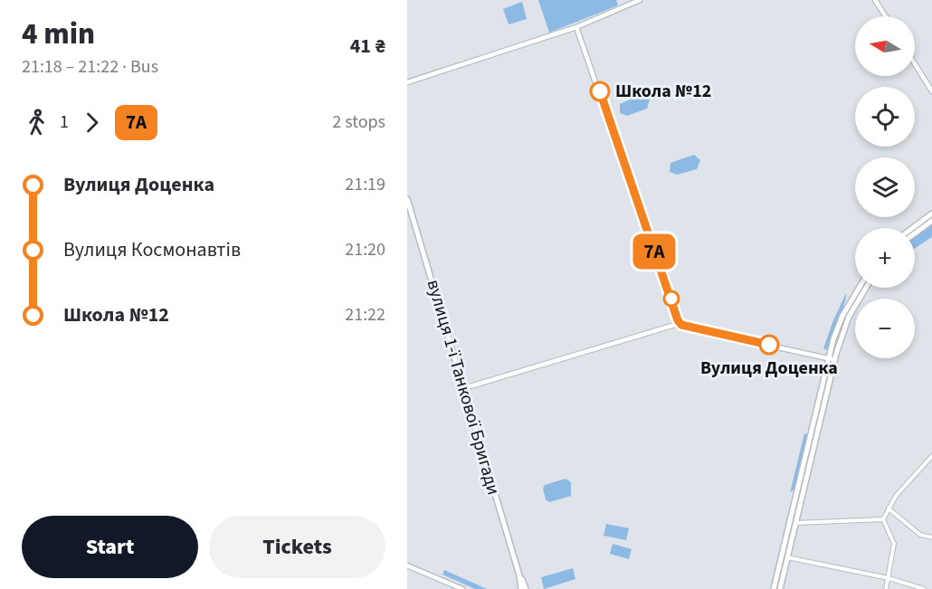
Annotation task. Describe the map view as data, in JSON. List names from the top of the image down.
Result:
{
  "streets": {
    "main road": ["вулиця 1-ї Танкової Бригади"]
  },
  "places": ["Школа №12", "Вулиця Доценка"],
  "lines": ["bus line 7А"],
  "north": "left",
  "page": {
    "heading": ["4 min", "21:18 – 21:22 · Bus", "41 ₴"],
    "on_map": "7А",
    "map_buttons": ["+", "−"],
    "legs": ["1", "7А", "2 stops"],
    "list": [
      {
        "name": "Вулиця Доценка",
        "value": "21:19"
      },
      {
        "name": "Вулиця Космонавтів",
        "value": "21:20"
      },
      {
        "name": "Школа №12",
        "value": "21:22"
      }
    ],
    "buttons": ["Start", "Tickets"]
  }
}
